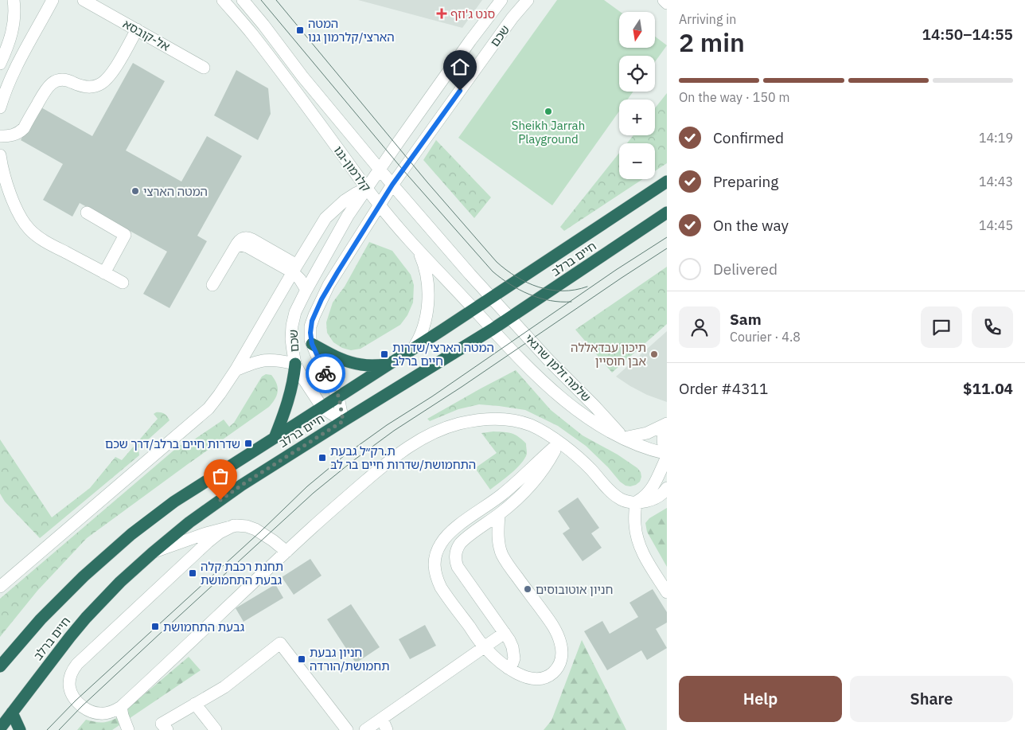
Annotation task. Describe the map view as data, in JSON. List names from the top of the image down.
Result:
{
  "streets": {
    "highway": ["חיים ברלב"],
    "street": [
      "אל-קובסא",
      "שכם",
      "קלרמון-גנו",
      "שלמה זלמן שרגאי"
    ]
  },
  "crossings": [
    ["שכם", "קלרמון-גנו"],
    ["שכם", "חיים ברלב"],
    ["קלרמון-גנו", "חיים ברלב"],
    ["קלרמון-גנו", "שלמה זלמן שרגאי"],
    ["חיים ברלב", "שלמה זלמן שרגאי"]
  ],
  "places": {
    "health": ["סנט ג'וזף"],
    "transit": [
      "המטה הארצי/קלרמון גנו",
      "המטה הארצי/שדרות חיים ברלב",
      "שדרות חיים ברלב/דרך שכם",
      "ת.רק״ל גבעת התחמושת/שדרות חיים בר לב",
      "תחנת רכבת קלה גבעת התחמושת",
      "גבעת התחמושת",
      "חניון גבעת תחמושת/הורדה"
    ],
    "other": [
      "Sheikh Jarrah Playground",
      "המטה הארצי",
      "תיכון עבדאללה אבן חוסיין",
      "חניון אוטובוסים"
    ]
  },
  "north": "bottom",
  "page": {
    "heading": ["2 min", "Arriving in", "14:50–14:55"],
    "panel": [
      "Sam",
      "Courier · 4.8",
      "Order #4311",
      "$11.04"
    ],
    "map_buttons": ["+", "−"],
    "bar": "On the way · 150 m",
    "list": [
      ["Confirmed", "14:19"],
      ["Preparing", "14:43"],
      ["On the way", "14:45"],
      "Delivered"
    ],
    "buttons": ["Help", "Share"]
  }
}
